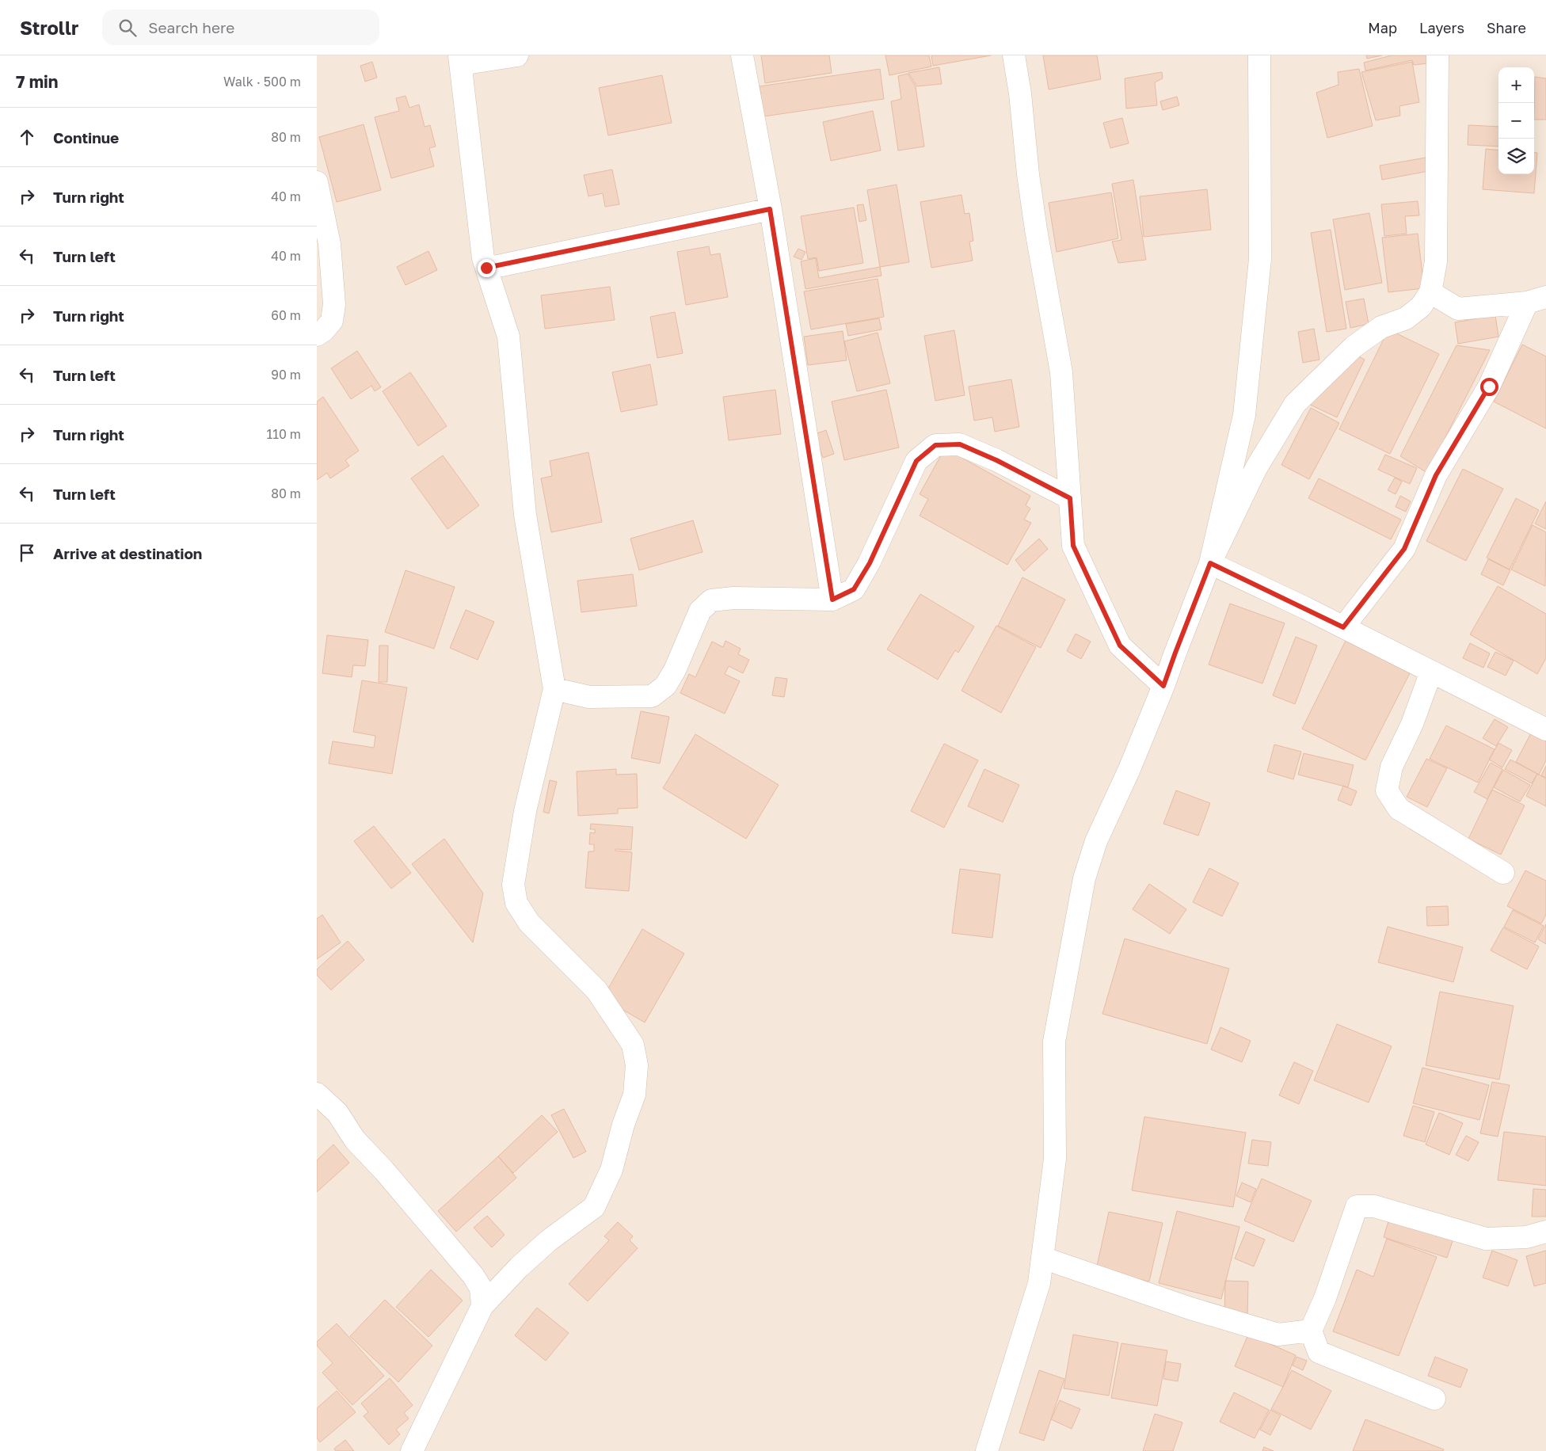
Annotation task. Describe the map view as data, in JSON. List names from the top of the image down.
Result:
{
  "page": {
    "header": "Strollr",
    "search": "Search here",
    "nav": ["Map", "Layers", "Share"],
    "heading": ["7 min", "Walk · 500 m"],
    "map_buttons": ["+", "−"],
    "list": [
      ["Continue", "80 m"],
      ["Turn right", "40 m"],
      ["Turn left", "40 m"],
      ["Turn right", "60 m"],
      ["Turn left", "90 m"],
      ["Turn right", "110 m"],
      ["Turn left", "80 m"],
      "Arrive at destination"
    ]
  }
}
